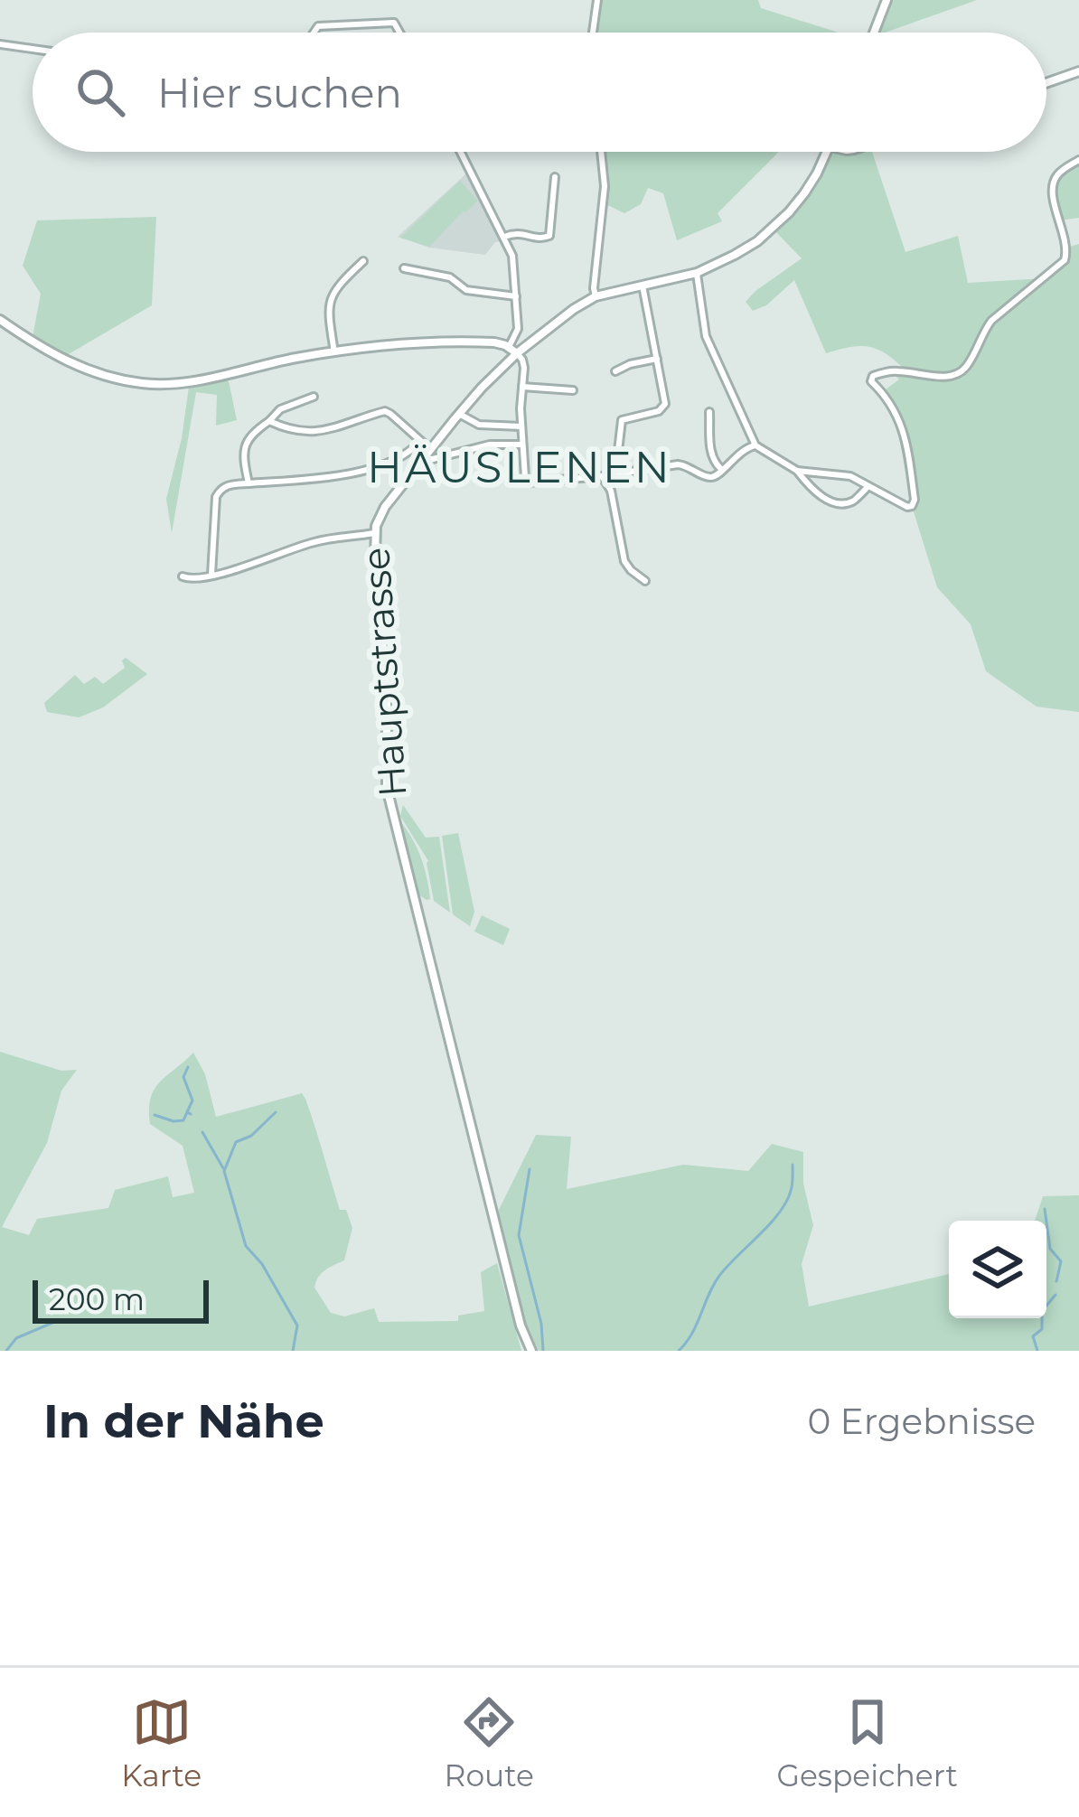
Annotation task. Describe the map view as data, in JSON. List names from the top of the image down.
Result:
{
  "streets": {
    "street": ["Hauptstrasse"]
  },
  "districts": ["HÄUSLENEN"],
  "scale_bar": "200 m",
  "page": {
    "search": "Hier suchen",
    "scale": "200 m",
    "heading": ["In der Nähe", "0 Ergebnisse"],
    "nav": ["Karte", "Route", "Gespeichert"]
  }
}
